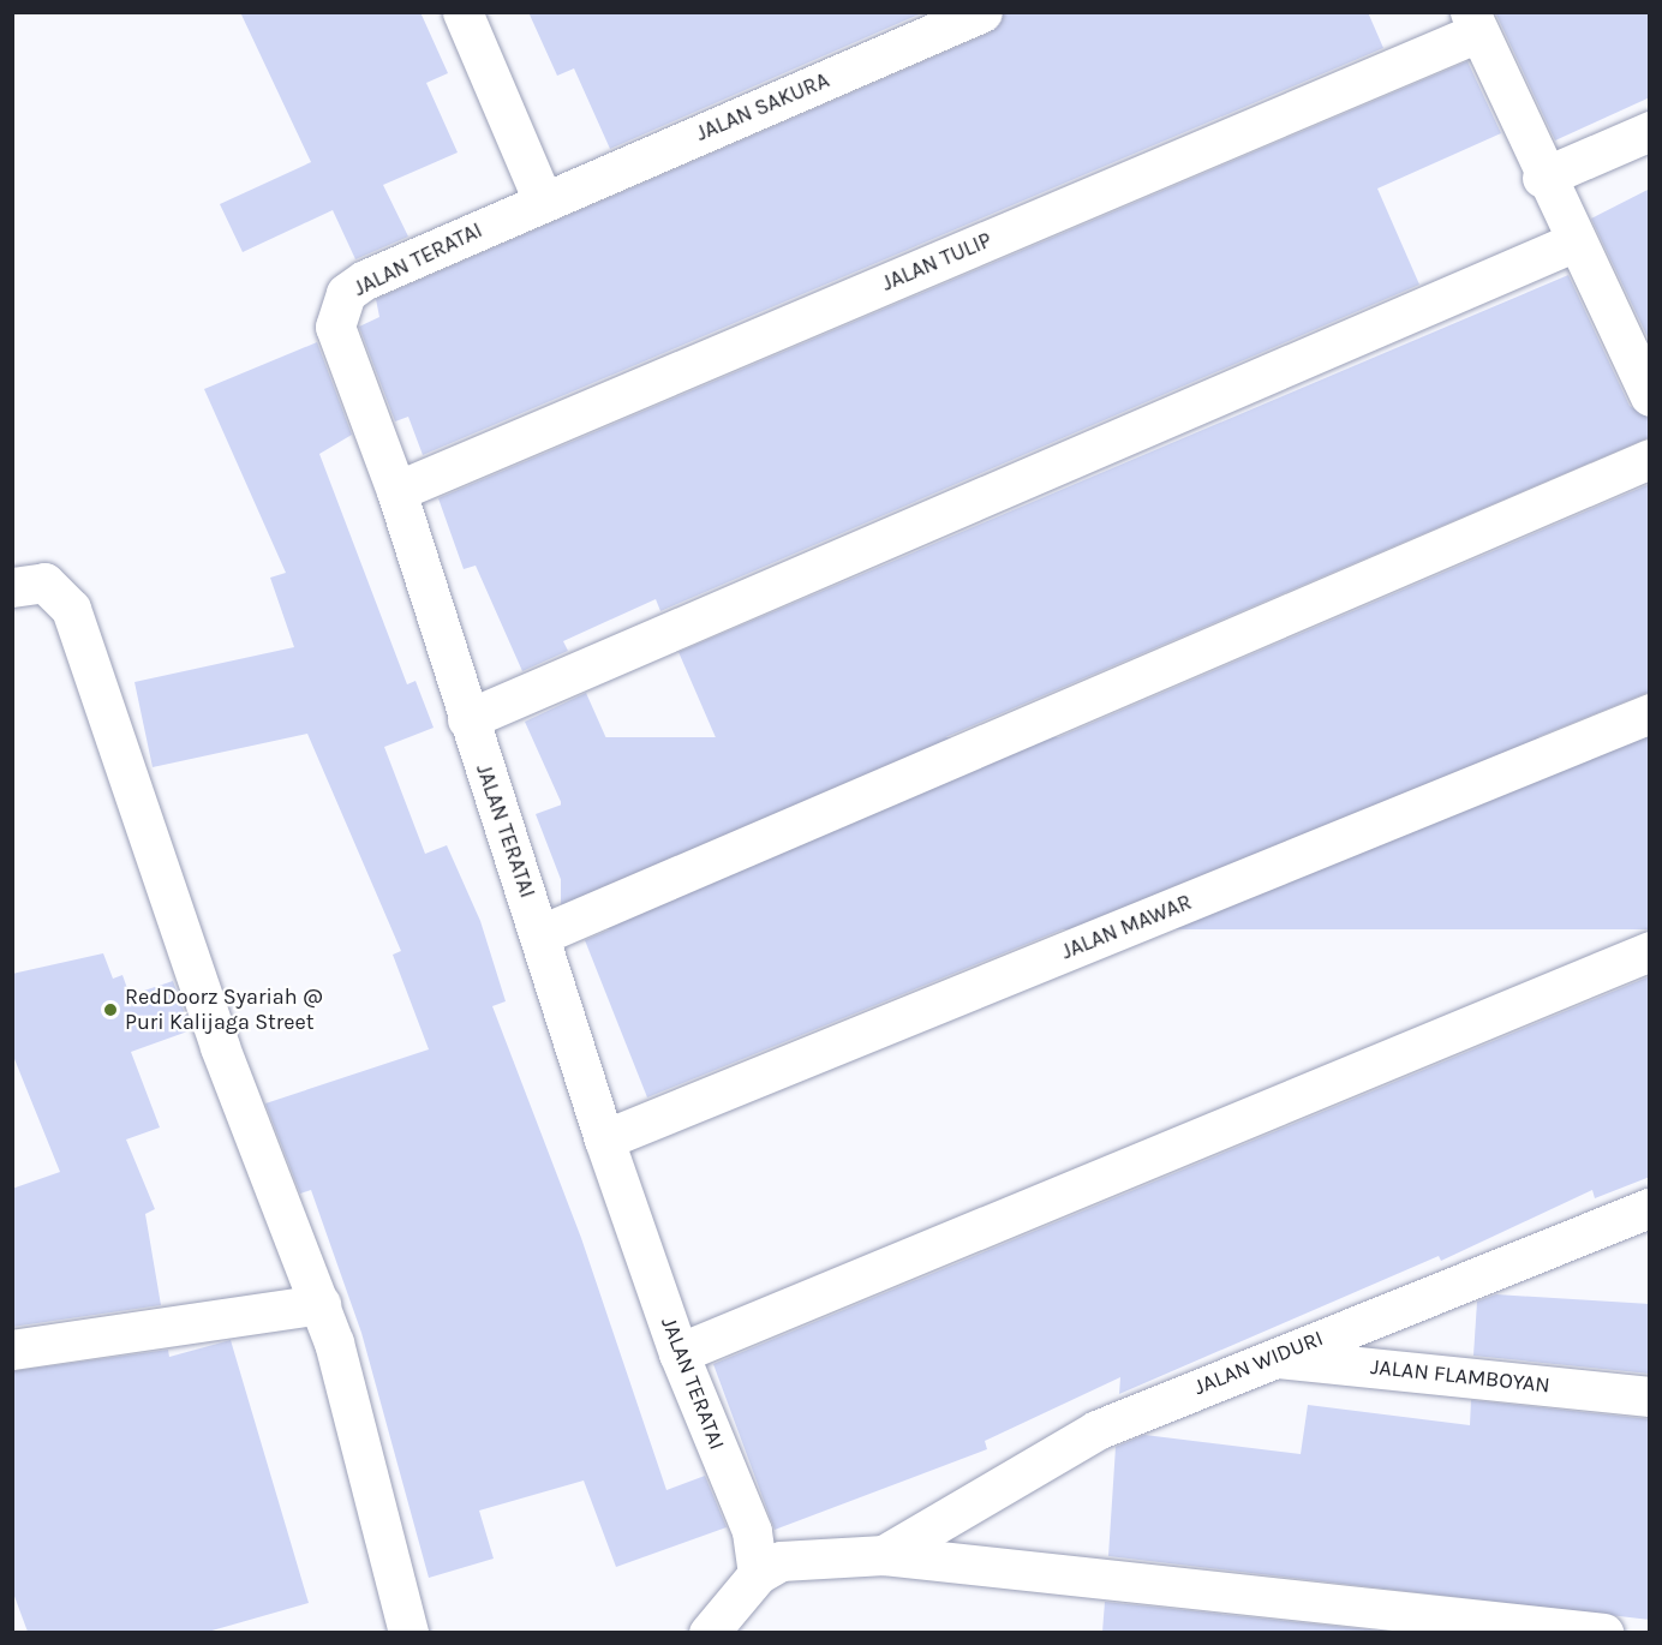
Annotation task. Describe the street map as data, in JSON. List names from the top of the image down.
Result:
{
  "streets": {
    "street": [
      "JALAN SAKURA",
      "JALAN TERATAI",
      "JALAN TULIP",
      "JALAN MAWAR",
      "JALAN WIDURI",
      "JALAN FLAMBOYAN"
    ]
  },
  "crossings": [
    ["JALAN SAKURA", "JALAN TERATAI"],
    ["JALAN TERATAI", "JALAN TULIP"],
    ["JALAN TERATAI", "JALAN MAWAR"],
    ["JALAN WIDURI", "JALAN FLAMBOYAN"]
  ],
  "places": ["RedDoorz Syariah @ Puri Kalijaga Street"]
}
